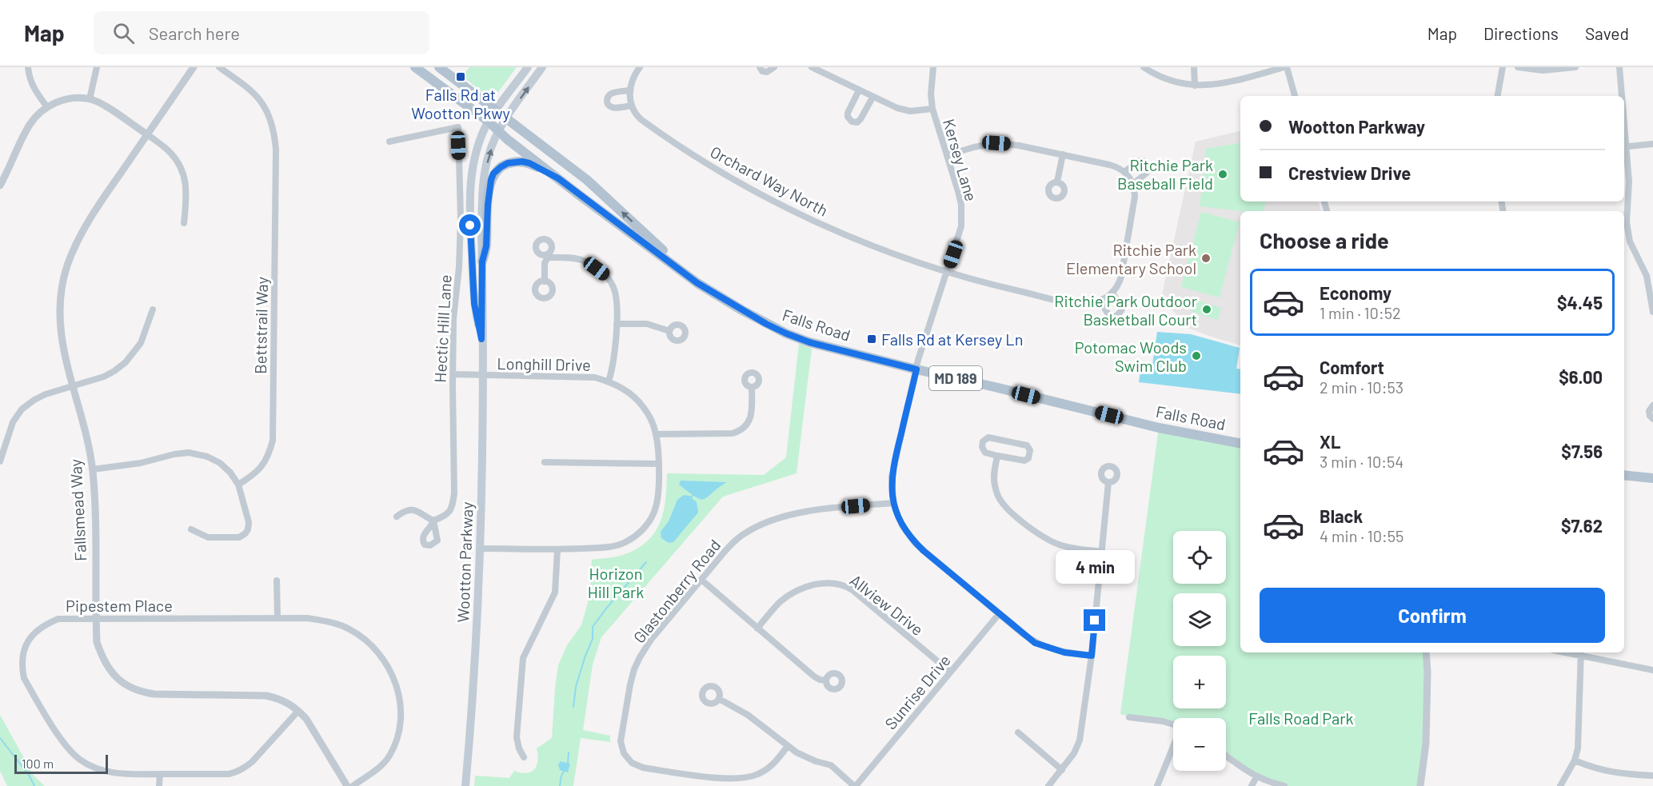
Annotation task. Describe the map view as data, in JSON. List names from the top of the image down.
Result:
{
  "streets": {
    "main road": ["Falls Road", "MD 189", "Wootton Parkway"],
    "street": [
      "Kersey Lane",
      "Orchard Way North",
      "Bettstrail Way",
      "Hectic Hill Lane",
      "Longhill Drive",
      "Fallsmead Way",
      "Glastonberry Road",
      "Allview Drive",
      "Pipestem Place",
      "Sunrise Drive"
    ]
  },
  "crossings": [
    ["Kersey Lane", "Orchard Way North"],
    ["Kersey Lane", "Falls Road"],
    ["Kersey Lane", "Glastonberry Road"],
    ["Kersey Lane", "Sunrise Drive"],
    ["Falls Road", "Wootton Parkway"],
    ["Hectic Hill Lane", "Longhill Drive"],
    ["Longhill Drive", "Wootton Parkway"],
    ["Fallsmead Way", "Pipestem Place"],
    ["Allview Drive", "Sunrise Drive"]
  ],
  "parks": ["Horizon Hill Park", "Falls Road Park"],
  "places": {
    "transit": ["Falls Rd at Wootton Pkwy", "Falls Rd at Kersey Ln"],
    "other": [
      "Ritchie Park Baseball Field",
      "Ritchie Park Elementary School",
      "Ritchie Park Outdoor Basketball Court",
      "Potomac Woods Swim Club"
    ]
  },
  "scale_bar": "100 m",
  "page": {
    "header": "Map",
    "search": "Search here",
    "nav": ["Map", "Directions", "Saved"],
    "banner": ["Wootton Parkway", "Crestview Drive"],
    "heading": "Choose a ride",
    "list": [
      {
        "name": "Economy",
        "note": "1 min · 10:52",
        "value": "$4.45"
      },
      {
        "name": "Comfort",
        "note": "2 min · 10:53",
        "value": "$6.00"
      },
      {
        "name": "XL",
        "note": "3 min · 10:54",
        "value": "$7.56"
      },
      {
        "name": "Black",
        "note": "4 min · 10:55",
        "value": "$7.62"
      }
    ],
    "map_buttons": ["+", "−"],
    "bubble": "4 min",
    "buttons": "Confirm",
    "scale": "100 m"
  }
}
